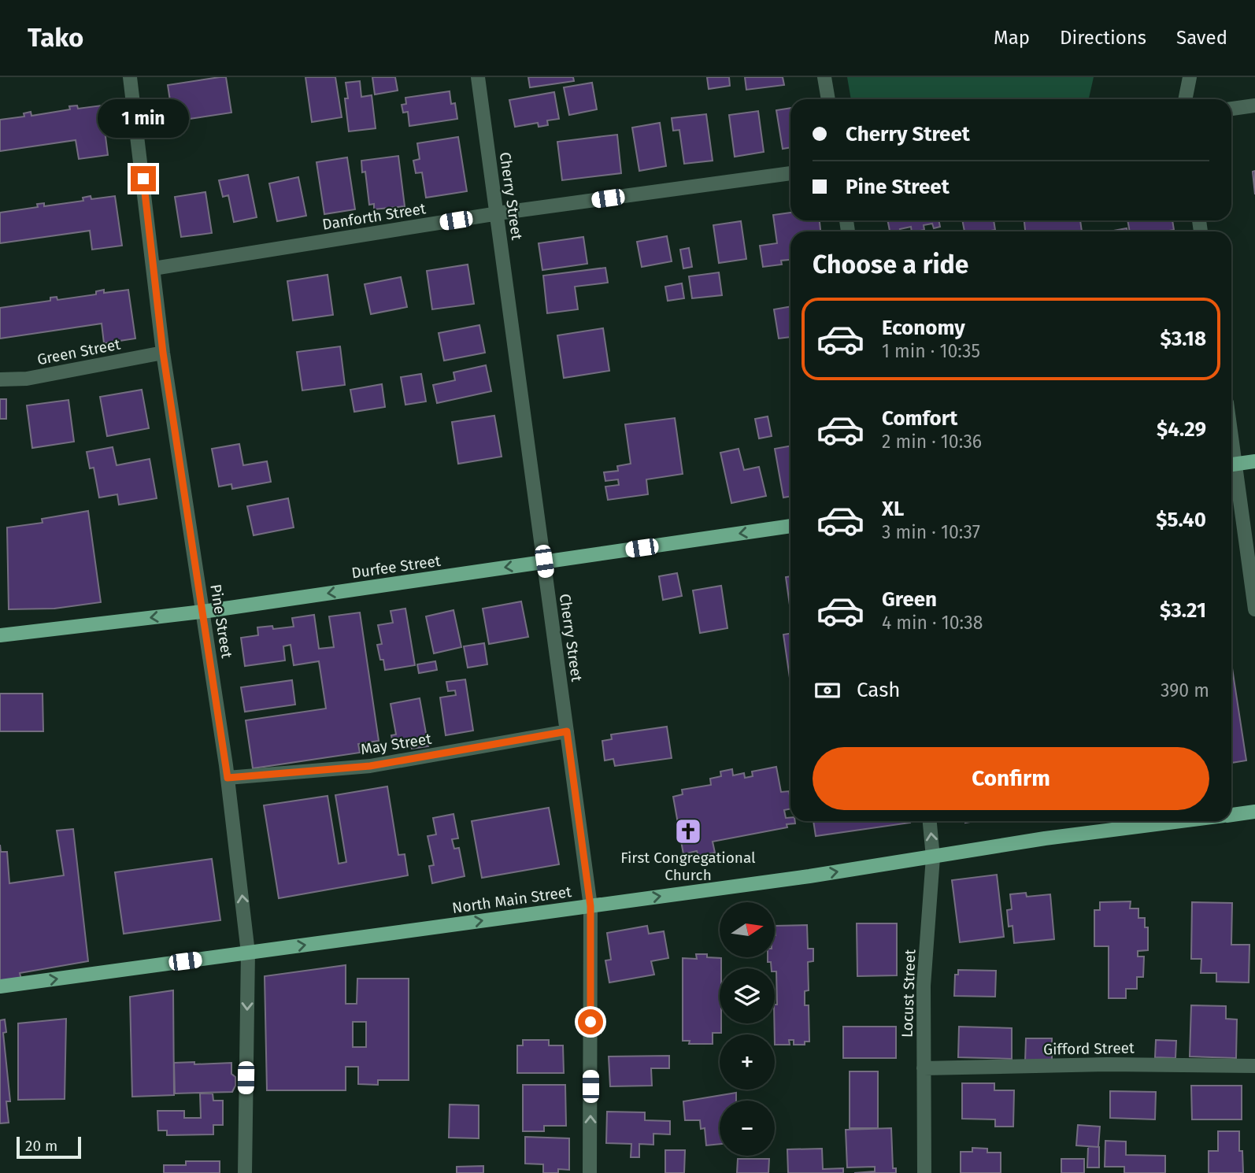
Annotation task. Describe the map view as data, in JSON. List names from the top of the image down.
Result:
{
  "streets": {
    "main road": ["Durfee Street", "North Main Street"],
    "street": [
      "Cherry Street",
      "Danforth Street",
      "Green Street",
      "Pine Street",
      "May Street",
      "Locust Street",
      "Gifford Street"
    ]
  },
  "crossings": [
    ["Cherry Street", "Danforth Street"],
    ["Cherry Street", "Durfee Street"],
    ["Cherry Street", "May Street"],
    ["Cherry Street", "North Main Street"],
    ["Danforth Street", "Pine Street"],
    ["Green Street", "Pine Street"],
    ["Durfee Street", "Pine Street"],
    ["Pine Street", "May Street"],
    ["Pine Street", "North Main Street"],
    ["North Main Street", "Locust Street"],
    ["Locust Street", "Gifford Street"]
  ],
  "one_way": ["Durfee Street", "North Main Street"],
  "places": {
    "church": ["First Congregational Church"]
  },
  "scale_bar": "20 m",
  "north": "right",
  "page": {
    "header": "Tako",
    "nav": ["Map", "Directions", "Saved"],
    "bubble": "1 min",
    "banner": ["Cherry Street", "Pine Street"],
    "heading": "Choose a ride",
    "list": [
      {
        "name": "Economy",
        "note": "1 min · 10:35",
        "value": "$3.18"
      },
      {
        "name": "Comfort",
        "note": "2 min · 10:36",
        "value": "$4.29"
      },
      {
        "name": "XL",
        "note": "3 min · 10:37",
        "value": "$5.40"
      },
      {
        "name": "Green",
        "note": "4 min · 10:38",
        "value": "$3.21"
      }
    ],
    "pay": ["Cash", "390 m"],
    "buttons": "Confirm",
    "map_buttons": ["+", "−"],
    "scale": "20 m"
  }
}
